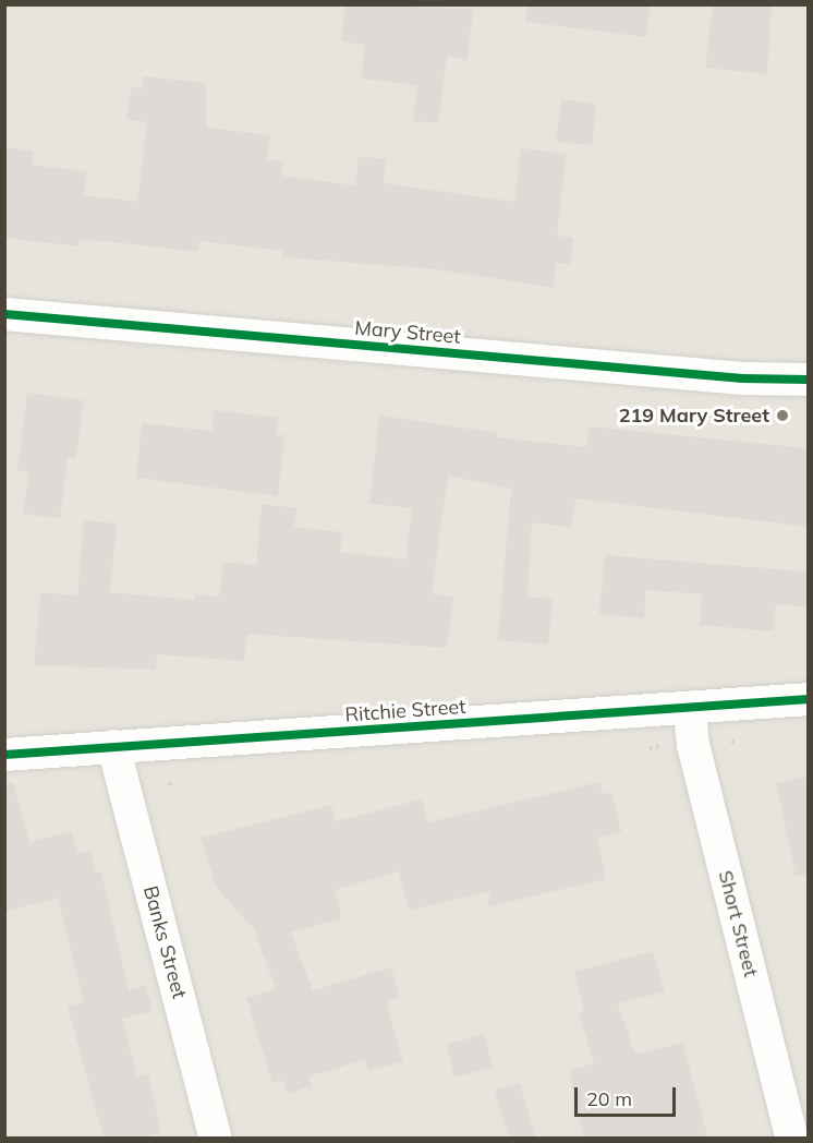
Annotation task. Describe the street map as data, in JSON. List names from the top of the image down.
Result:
{
  "streets": {
    "street": [
      "Mary Street",
      "Ritchie Street",
      "Short Street",
      "Banks Street"
    ]
  },
  "crossings": [
    ["Ritchie Street", "Short Street"],
    ["Ritchie Street", "Banks Street"]
  ],
  "places": ["219 Mary Street"],
  "scale_bar": "20 m"
}
